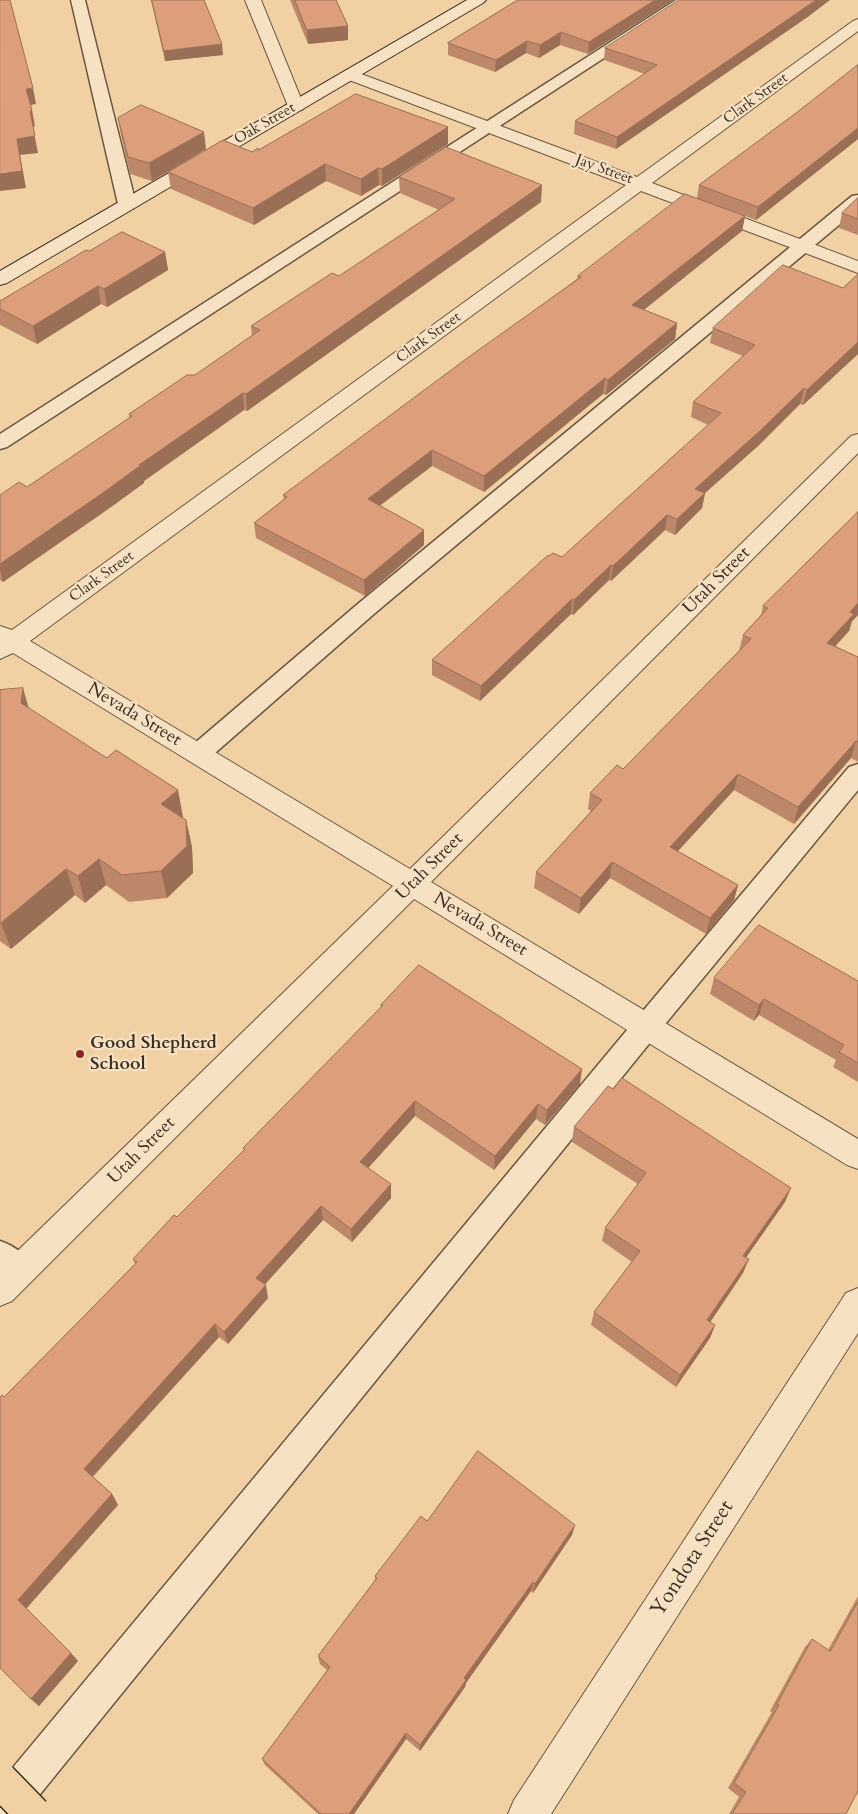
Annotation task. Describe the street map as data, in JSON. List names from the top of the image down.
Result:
{
  "streets": {
    "street": [
      "Clark Street",
      "Oak Street",
      "Jay Street",
      "Utah Street",
      "Nevada Street",
      "Yondota Street"
    ]
  },
  "crossings": [
    ["Clark Street", "Jay Street"],
    ["Clark Street", "Nevada Street"],
    ["Oak Street", "Jay Street"],
    ["Utah Street", "Nevada Street"]
  ],
  "places": ["Good Shepherd School"]
}
